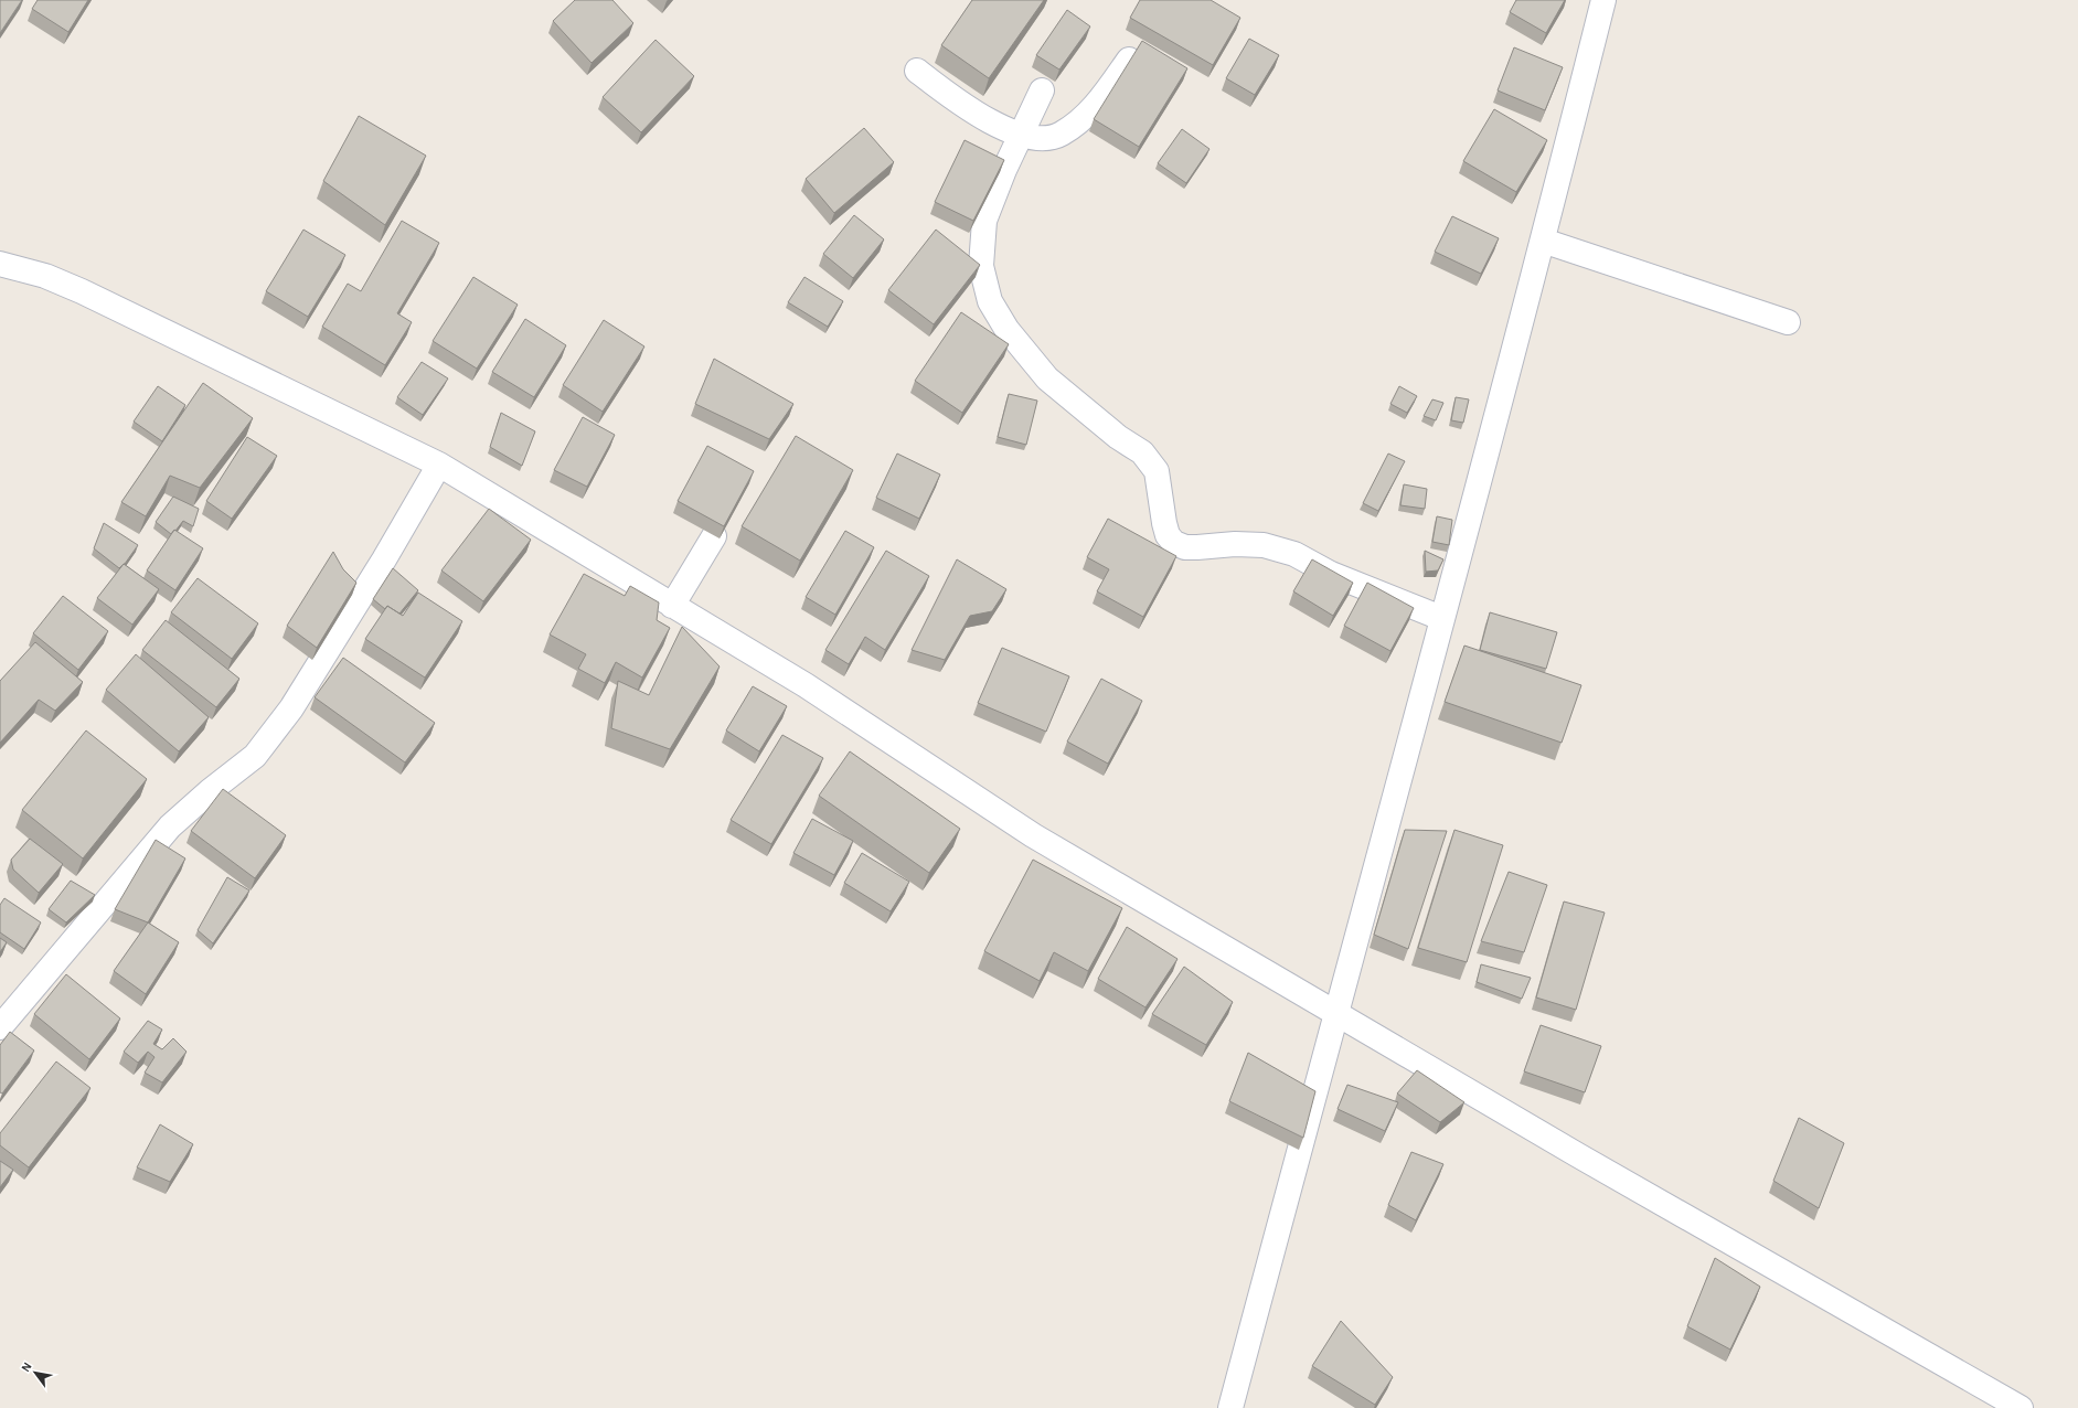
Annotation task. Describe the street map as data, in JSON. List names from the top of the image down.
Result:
{
  "north": "top left"
}
